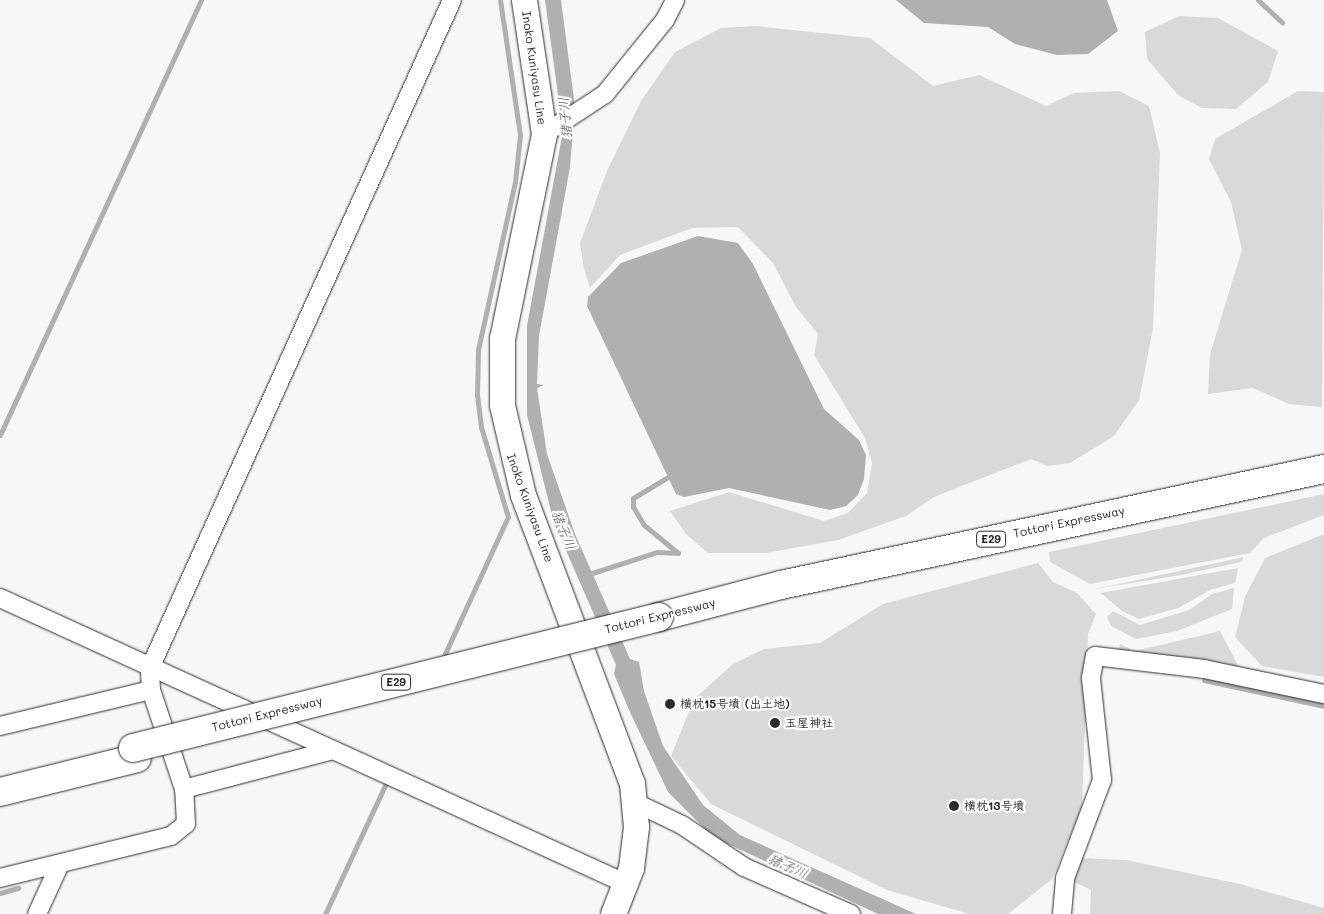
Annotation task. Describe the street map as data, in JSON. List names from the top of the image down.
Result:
{
  "streets": {
    "highway": ["Tottori Expressway", "E29"],
    "main road": ["Inoko Kuniyasu Line"]
  },
  "water": ["猪子川"],
  "places": ["横枕15号墳 (出土地)", "玉屋神社", "横枕13号墳"]
}
